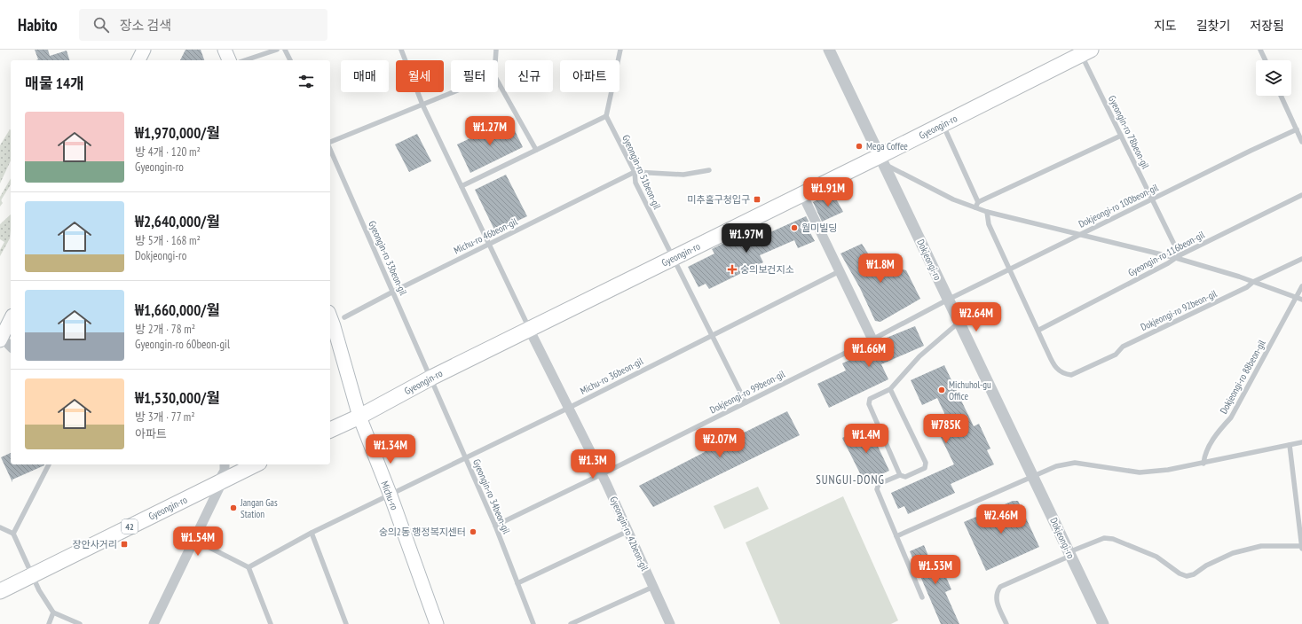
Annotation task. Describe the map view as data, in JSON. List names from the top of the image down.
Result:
{
  "streets": {
    "main road": ["Gyeongin-ro", "Michu-ro", "42"],
    "street": ["Dokjeongi-ro", "Gyeongin-ro 42beon-gil"],
    "lane": [
      "Gyeongin-ro 78beon-gil",
      "Gyeongin-ro 51beon-gil",
      "Dokjeongi-ro 100beon-gil",
      "Michu-ro 46beon-gil",
      "Gyeongin-ro 116beon-gil",
      "Gyeongin-ro 33beon-gil",
      "Dokjeongi-ro 92beon-gil",
      "Michu-ro 36beon-gil",
      "Dokjeongi-ro 88beon-gil",
      "Dokjeongi-ro 99beon-gil",
      "Gyeongin-ro 34beon-gil"
    ]
  },
  "crossings": [
    ["Gyeongin-ro", "Gyeongin-ro 78beon-gil"],
    ["Gyeongin-ro", "Gyeongin-ro 51beon-gil"],
    ["Gyeongin-ro", "Gyeongin-ro 33beon-gil"],
    ["Gyeongin-ro", "Dokjeongi-ro"],
    ["Gyeongin-ro", "Michu-ro"],
    ["Gyeongin-ro", "Gyeongin-ro 34beon-gil"],
    ["Gyeongin-ro", "Gyeongin-ro 42beon-gil"],
    ["Gyeongin-ro 78beon-gil", "Dokjeongi-ro 100beon-gil"],
    ["Gyeongin-ro 78beon-gil", "Gyeongin-ro 116beon-gil"],
    ["Gyeongin-ro 51beon-gil", "Michu-ro 46beon-gil"],
    ["Gyeongin-ro 51beon-gil", "Michu-ro 36beon-gil"],
    ["Gyeongin-ro 51beon-gil", "Dokjeongi-ro 99beon-gil"],
    ["Dokjeongi-ro 100beon-gil", "Dokjeongi-ro"],
    ["Dokjeongi-ro 100beon-gil", "Dokjeongi-ro 99beon-gil"],
    ["Michu-ro 46beon-gil", "Gyeongin-ro 33beon-gil"],
    ["Gyeongin-ro 116beon-gil", "Dokjeongi-ro 92beon-gil"],
    ["Gyeongin-ro 33beon-gil", "Gyeongin-ro 34beon-gil"],
    ["Dokjeongi-ro", "Dokjeongi-ro 99beon-gil"],
    ["Michu-ro 36beon-gil", "Michu-ro"],
    ["Michu-ro 36beon-gil", "Gyeongin-ro 34beon-gil"],
    ["Michu-ro 36beon-gil", "Gyeongin-ro 42beon-gil"],
    ["Dokjeongi-ro 99beon-gil", "Gyeongin-ro 34beon-gil"],
    ["Dokjeongi-ro 99beon-gil", "Gyeongin-ro 42beon-gil"]
  ],
  "districts": ["SUNGUI-DONG"],
  "places": {
    "other": [
      "Mega Coffee",
      "월미빌딩",
      "Michuhol-gu Office",
      "Jangan Gas Station",
      "숭의2동 행정복지센터"
    ],
    "transit": ["미추홀구청입구", "장안사거리"],
    "health": ["숭의보건지소"]
  },
  "page": {
    "header": "Habito",
    "search": "장소 검색",
    "nav": ["지도", "길찾기", "저장됨"],
    "chip": [
      "매매",
      "월세",
      "필터",
      "신규",
      "아파트"
    ],
    "heading": "매물 14개",
    "list": [
      {
        "name": "₩1,970,000/월",
        "note": "방 4개 · 120 m² · Gyeongin-ro"
      },
      {
        "name": "₩2,640,000/월",
        "note": "방 5개 · 168 m² · Dokjeongi-ro"
      },
      {
        "name": "₩1,660,000/월",
        "note": "방 2개 · 78 m² · Gyeongin-ro 60beon-gil"
      },
      {
        "name": "₩1,530,000/월",
        "note": "방 3개 · 77 m² · 아파트"
      }
    ],
    "price": [
      "₩1.27M",
      "₩1.91M",
      "₩1.97M",
      "₩1.8M",
      "₩2.64M",
      "₩1.66M",
      "₩785K",
      "₩1.4M",
      "₩2.07M",
      "₩1.34M",
      "₩1.3M",
      "₩2.46M",
      "₩1.54M",
      "₩1.53M"
    ]
  }
}
